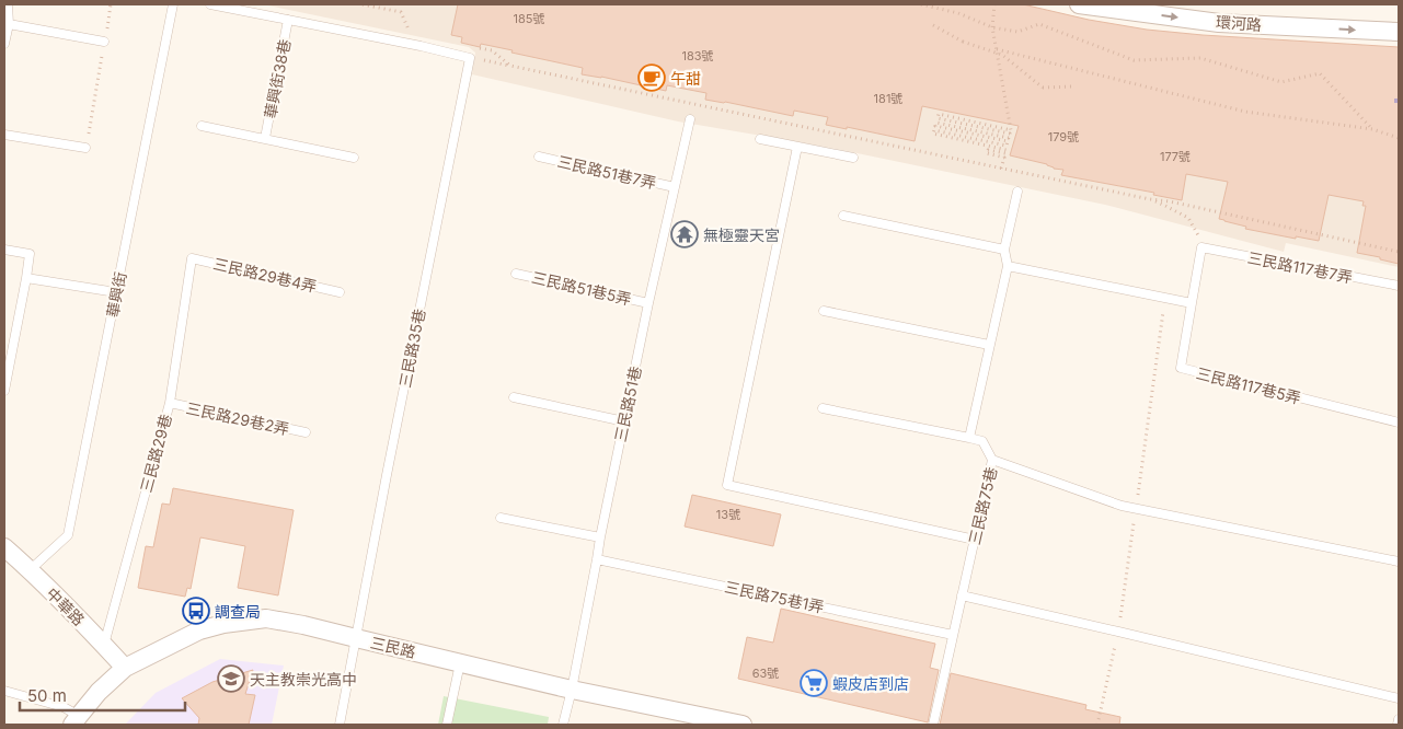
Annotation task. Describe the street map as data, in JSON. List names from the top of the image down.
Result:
{
  "streets": {
    "street": ["環河路", "中華路", "三民路"],
    "lane": [
      "華興街38巷",
      "三民路51巷7弄",
      "三民路117巷7弄",
      "三民路29巷4弄",
      "三民路51巷5弄",
      "華興街",
      "三民路35巷",
      "三民路117巷5弄",
      "三民路51巷",
      "三民路29巷2弄",
      "三民路29巷",
      "三民路75巷",
      "三民路75巷1弄"
    ]
  },
  "crossings": [
    ["三民路51巷7弄", "三民路51巷"],
    ["三民路29巷4弄", "三民路29巷"],
    ["三民路51巷5弄", "三民路51巷"],
    ["華興街", "中華路"],
    ["三民路35巷", "三民路"],
    ["三民路51巷", "三民路75巷1弄"],
    ["三民路51巷", "三民路"],
    ["三民路29巷2弄", "三民路29巷"],
    ["三民路29巷", "中華路"],
    ["三民路75巷", "三民路75巷1弄"],
    ["中華路", "三民路"]
  ],
  "one_way": ["環河路"],
  "places": {
    "cafe": ["午甜"],
    "temple": ["無極靈天宮"],
    "bus stop": ["調查局"],
    "school or university": ["天主教崇光高中"],
    "supermarket": ["蝦皮店到店"]
  },
  "house_numbers": [
    "185號",
    "183號",
    "181號",
    "179號",
    "177號",
    "13號",
    "63號"
  ],
  "scale_bar": "50 m"
}
